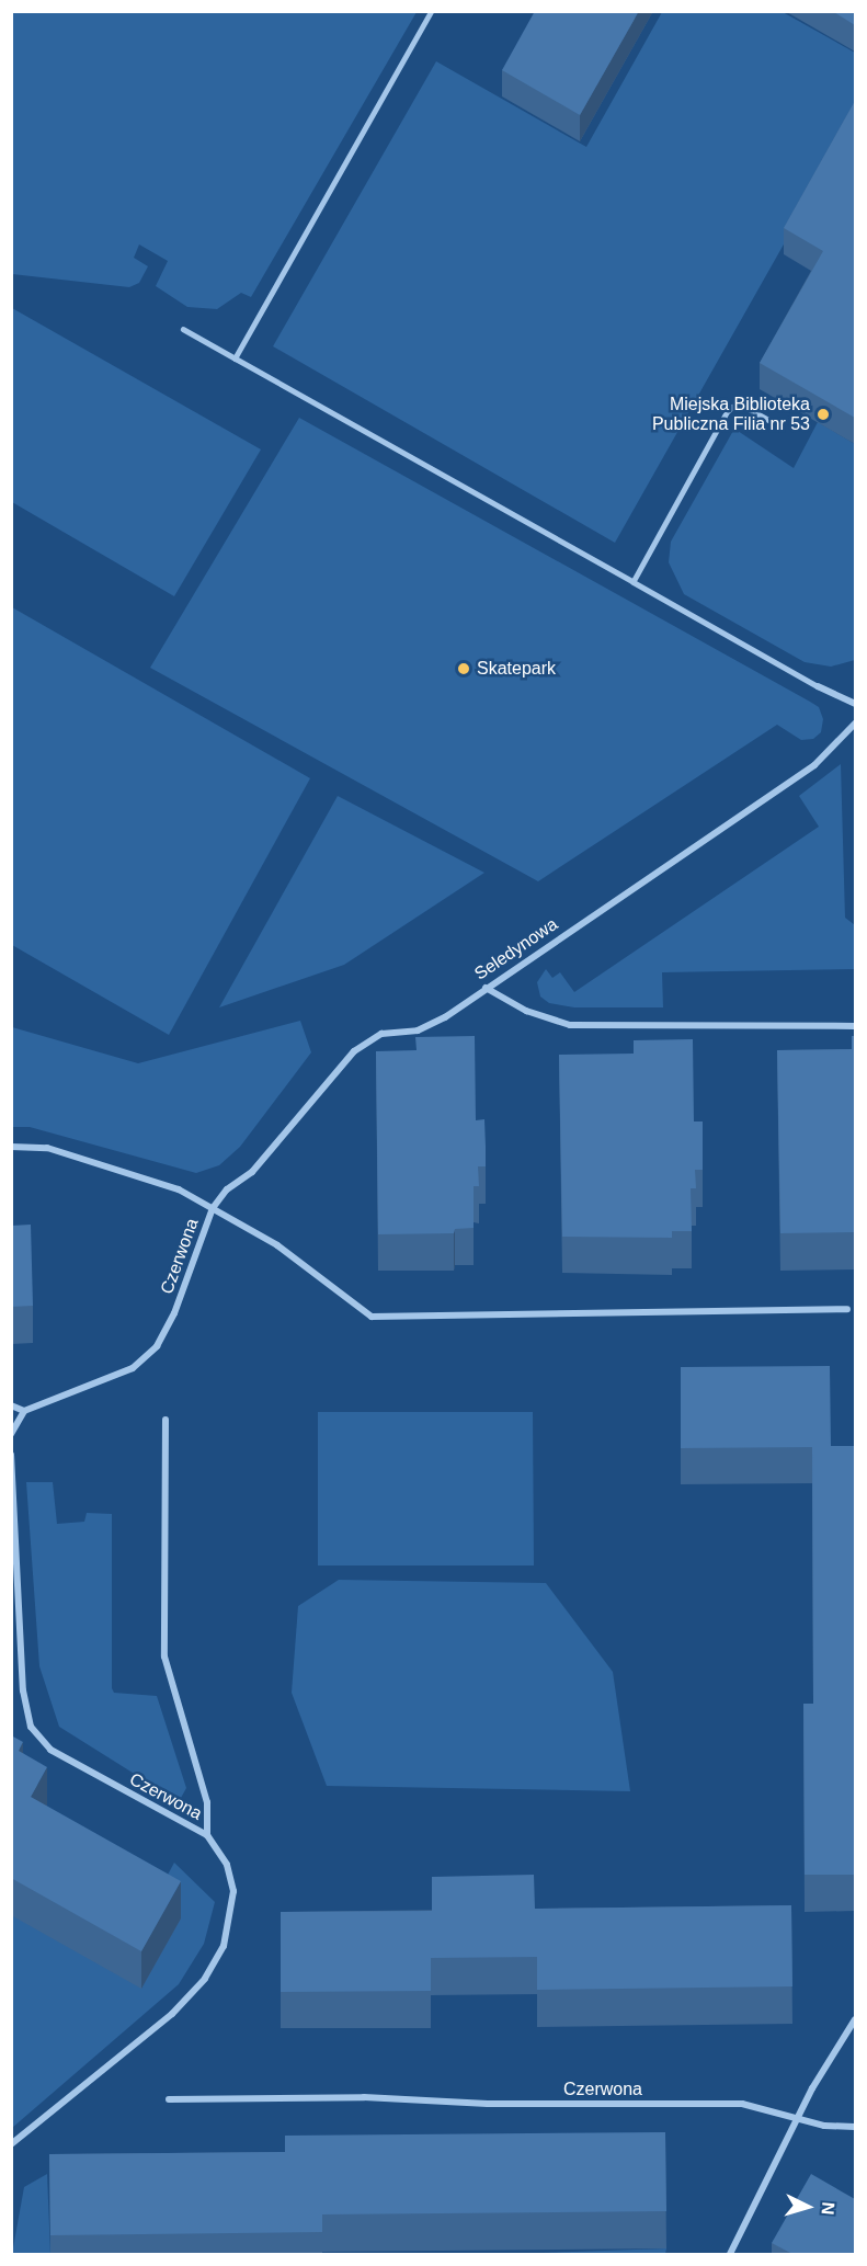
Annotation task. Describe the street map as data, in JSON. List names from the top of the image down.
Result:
{
  "streets": {
    "street": ["Seledynowa", "Czerwona"]
  },
  "crossings": [
    ["Seledynowa", "Czerwona"]
  ],
  "places": ["Miejska Biblioteka Publiczna Filia nr 53", "Skatepark"],
  "north": "right"
}
